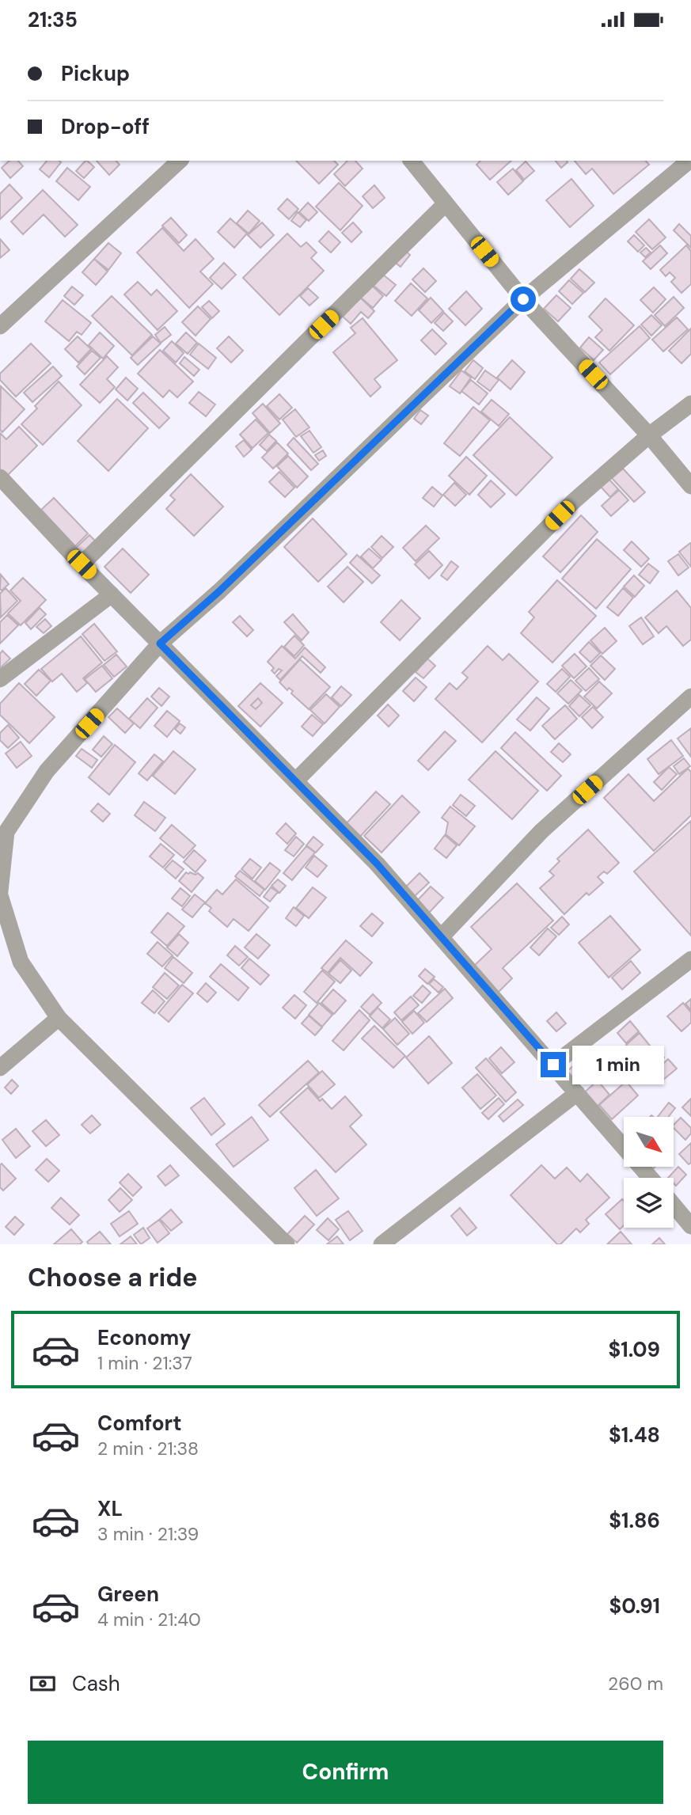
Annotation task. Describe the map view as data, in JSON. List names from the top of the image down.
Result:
{
  "north": "bottom right",
  "page": {
    "status": "21:35",
    "banner": ["Pickup", "Drop-off"],
    "bubble": "1 min",
    "heading": "Choose a ride",
    "list": [
      {
        "name": "Economy",
        "note": "1 min · 21:37",
        "value": "$1.09"
      },
      {
        "name": "Comfort",
        "note": "2 min · 21:38",
        "value": "$1.48"
      },
      {
        "name": "XL",
        "note": "3 min · 21:39",
        "value": "$1.86"
      },
      {
        "name": "Green",
        "note": "4 min · 21:40",
        "value": "$0.91"
      }
    ],
    "pay": ["Cash", "260 m"],
    "buttons": "Confirm"
  }
}
